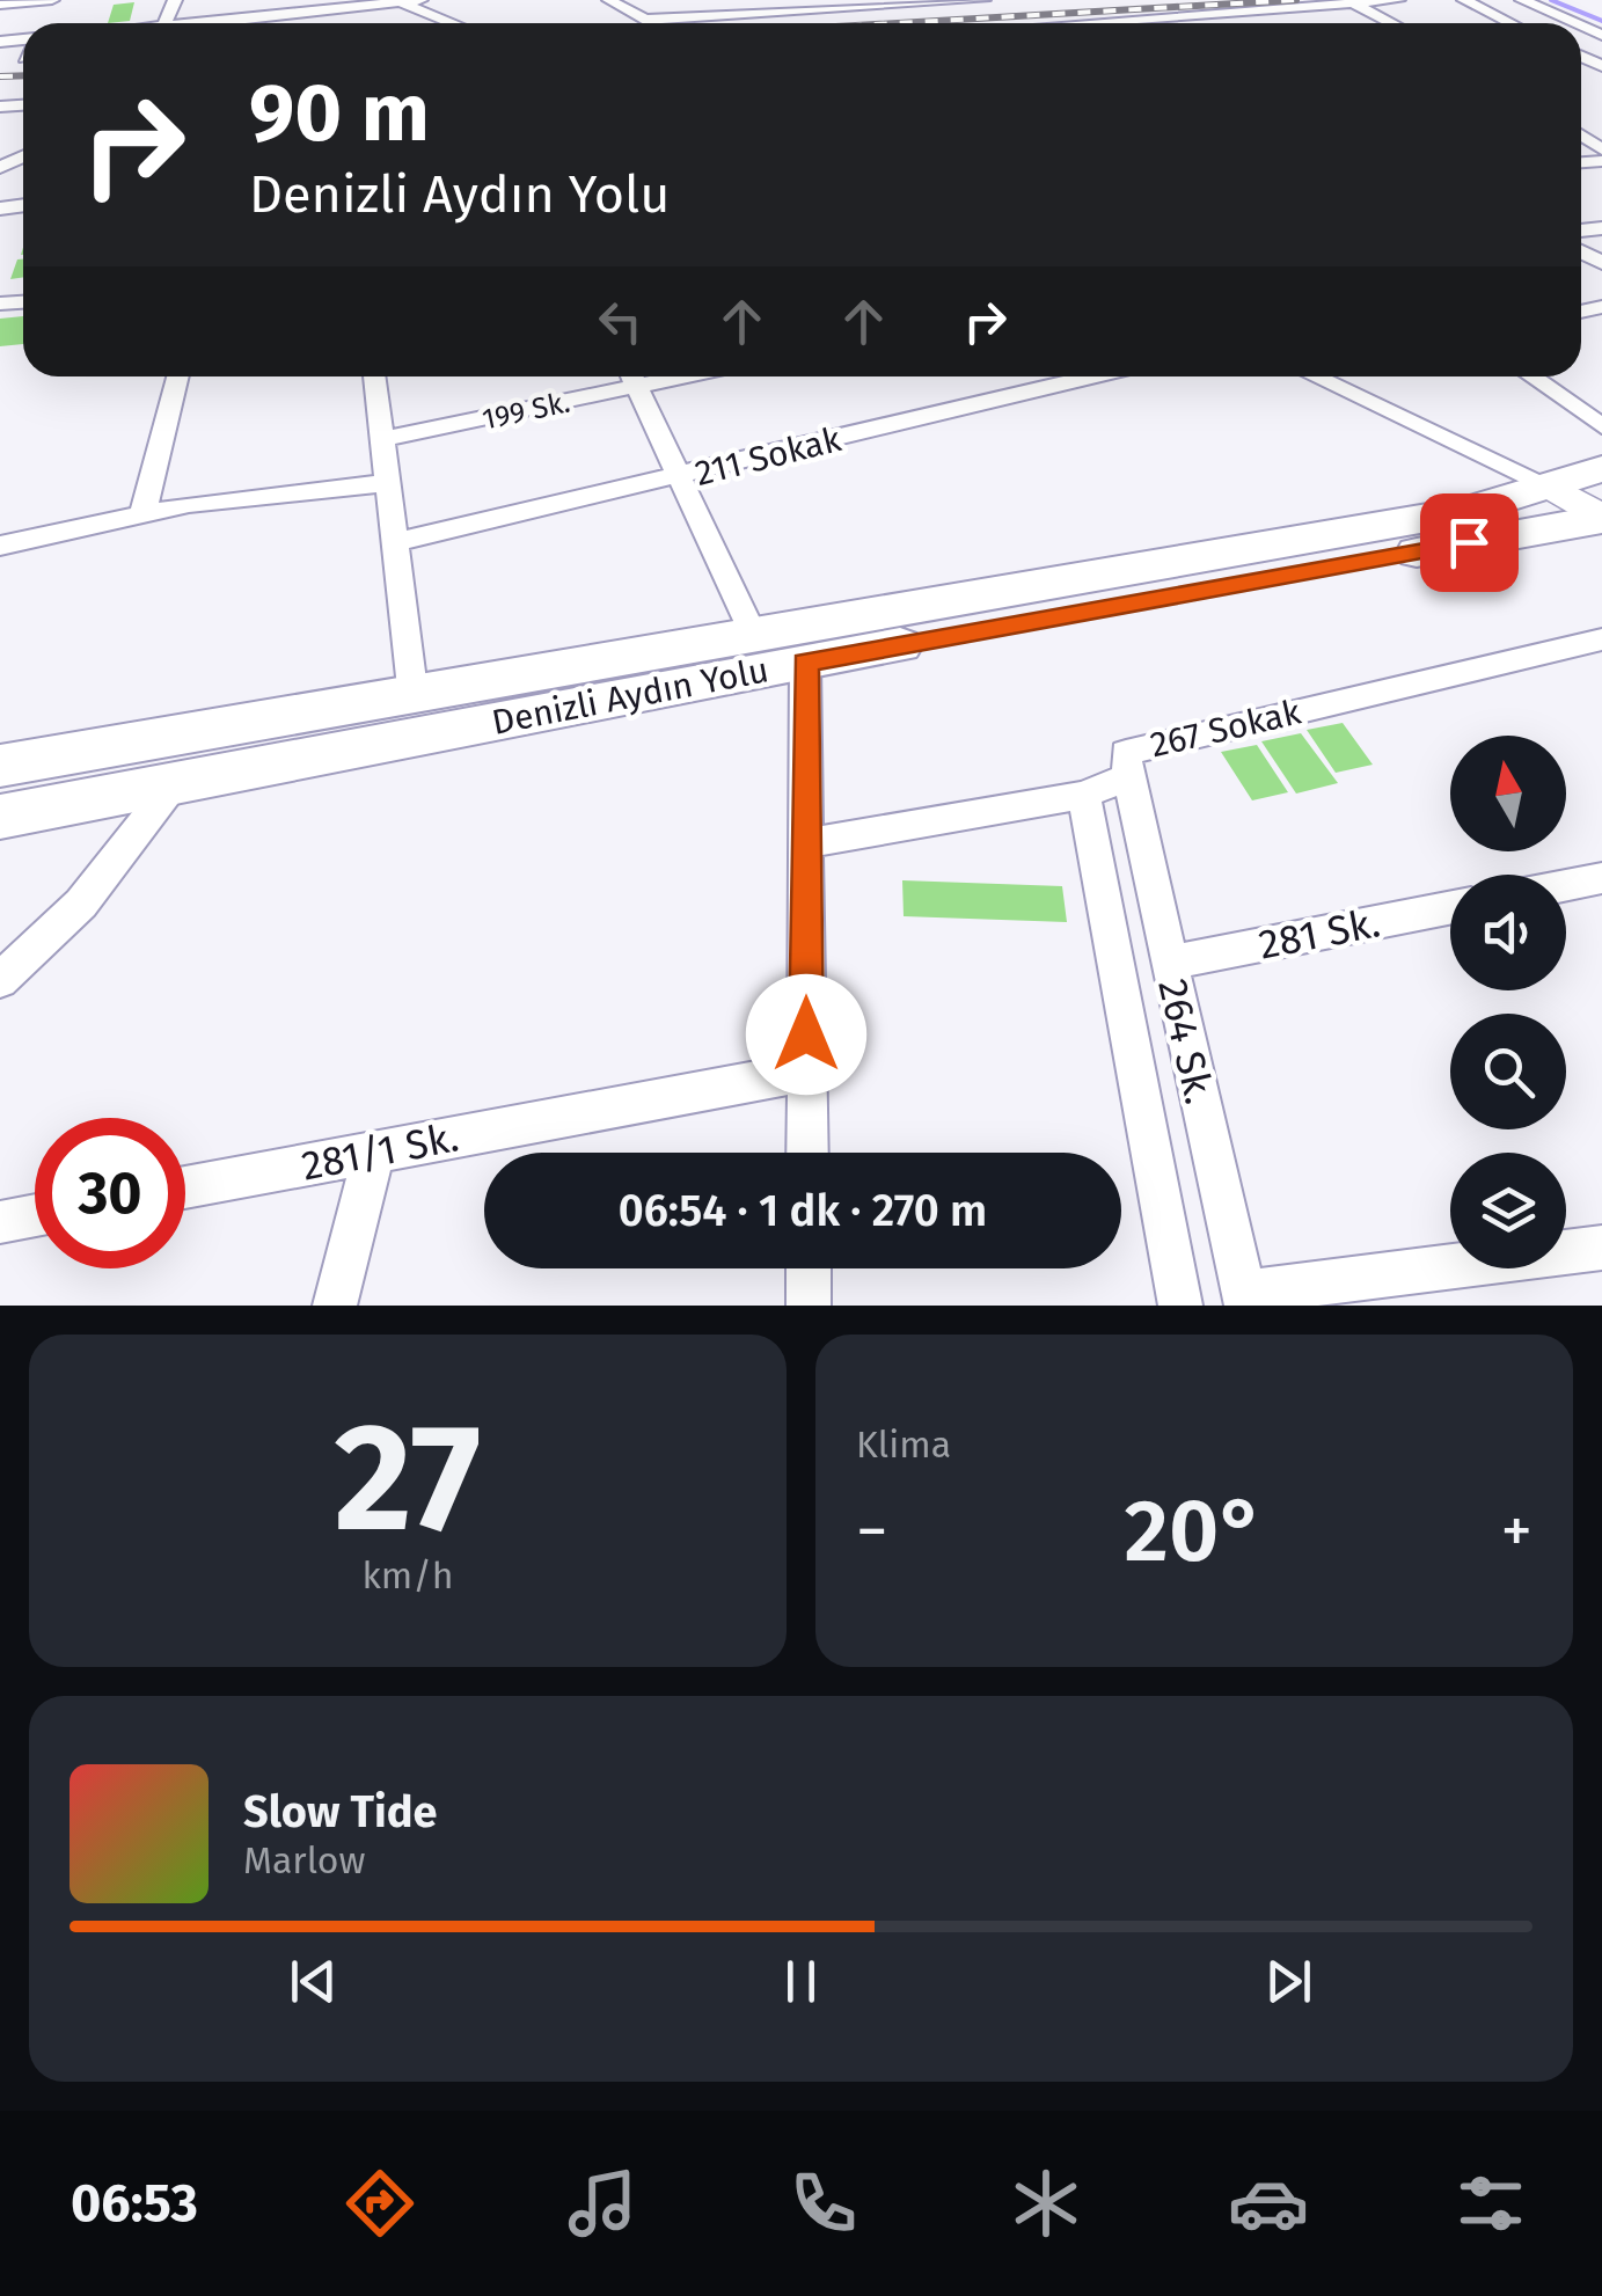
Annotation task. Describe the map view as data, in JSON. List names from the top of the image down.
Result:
{
  "streets": {
    "highway": ["Denizli Aydın Yolu"],
    "street": [
      "199 Sk.",
      "211 Sokak",
      "267 Sokak",
      "281 Sk.",
      "264 Sk.",
      "281/1 Sk."
    ]
  },
  "crossings": [
    ["267 Sokak", "264 Sk."],
    ["281 Sk.", "264 Sk."]
  ],
  "north": "top",
  "page": {
    "turn": ["90 m", "Denizli Aydın Yolu"],
    "limit": "30",
    "trip": "06:54 · 1 dk · 270 m",
    "tile": [
      ["27", "km/h"],
      "Klima"
    ],
    "heat": ["−", "20°", "+"],
    "song": ["Slow Tide", "Marlow"],
    "tabs": "06:53"
  }
}
